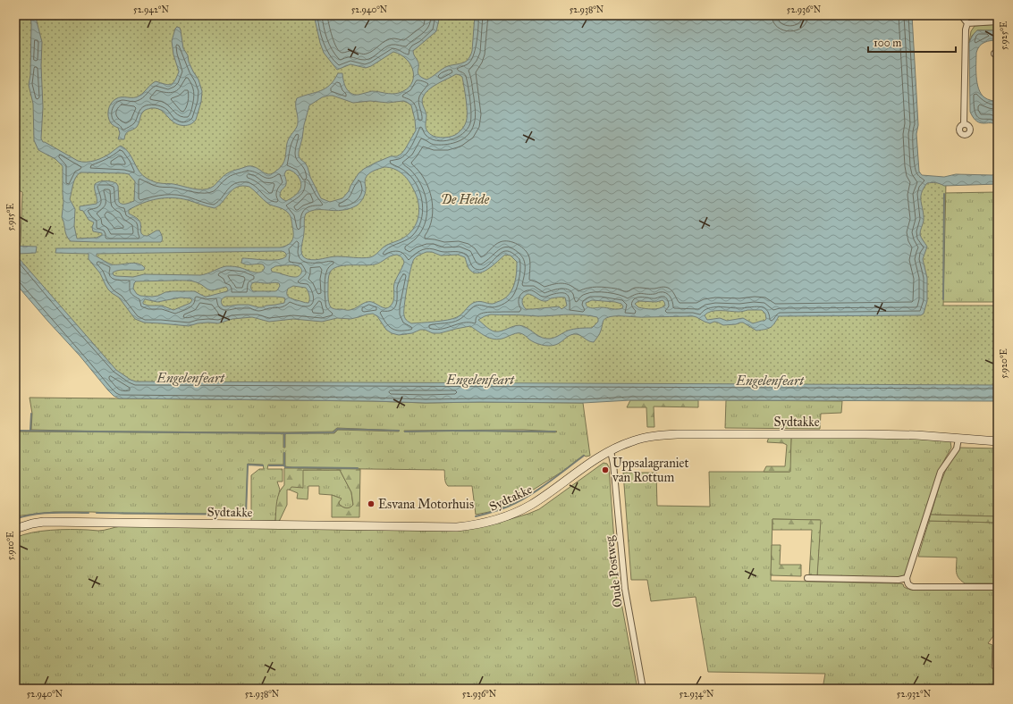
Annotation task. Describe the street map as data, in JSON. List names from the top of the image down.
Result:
{
  "streets": {
    "street": ["Sydtakke", "Oude Postweg"]
  },
  "crossings": [
    ["Sydtakke", "Oude Postweg"]
  ],
  "water": ["Engelenfeart"],
  "parks": ["De Heide"],
  "places": ["Uppsalagraniet van Rottum", "Esvana Motorhuis"],
  "scale_bar": "100 m",
  "coordinates": [
    "52.942°N",
    "52.940°N",
    "52.938°N",
    "52.936°N",
    "5.925°E",
    "5.915°E",
    "5.920°E",
    "5.910°E",
    "52.934°N",
    "52.932°N"
  ]
}
